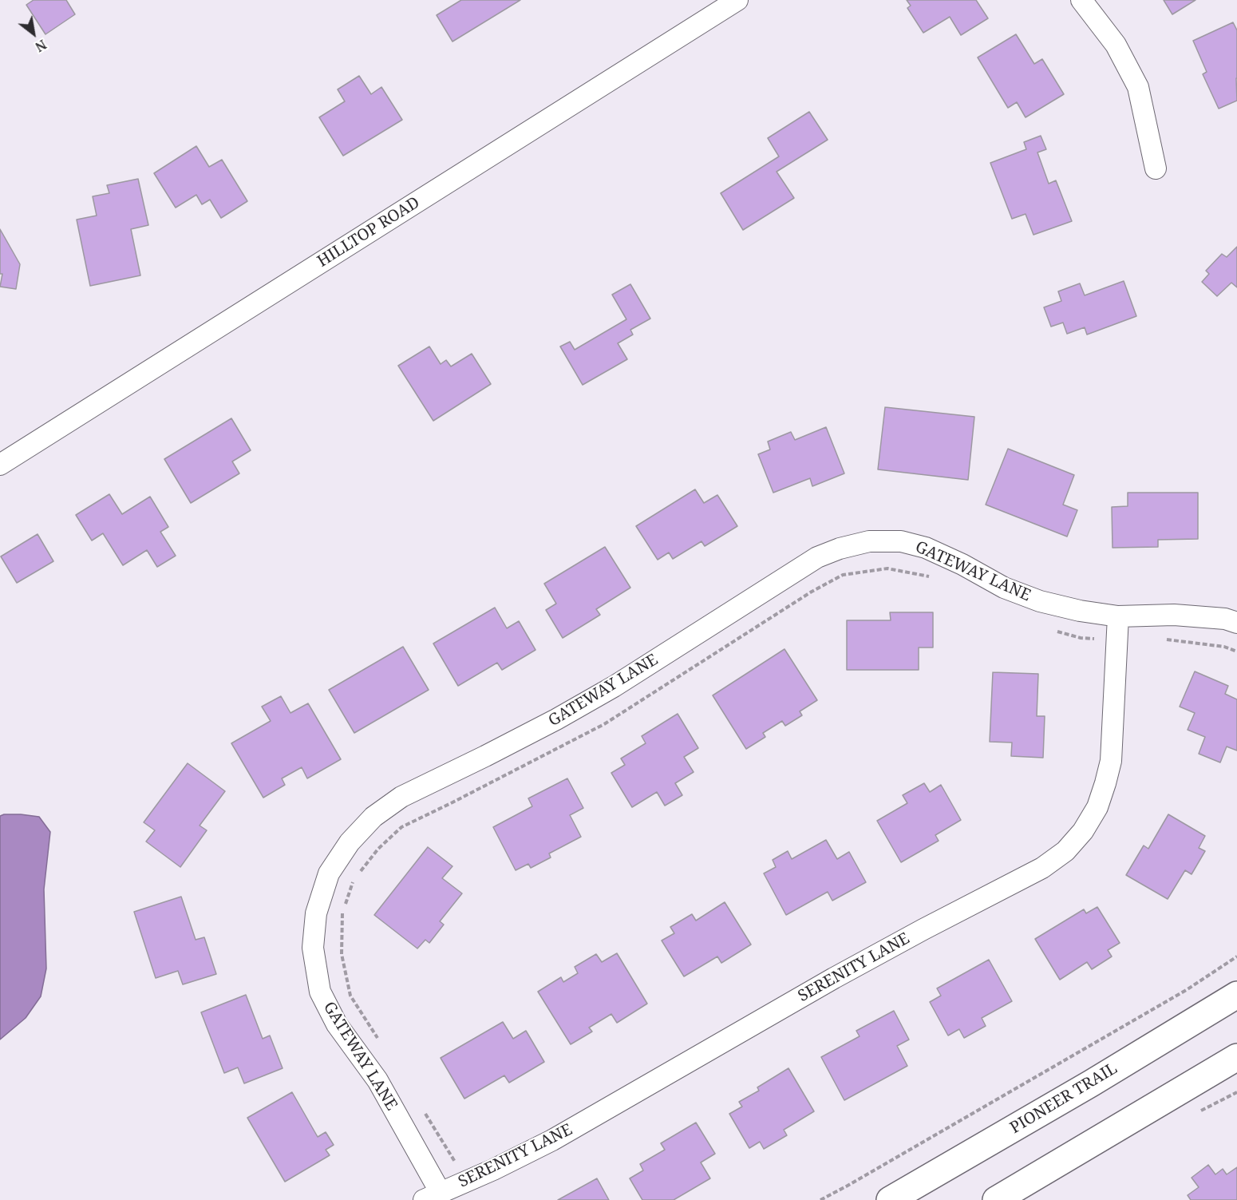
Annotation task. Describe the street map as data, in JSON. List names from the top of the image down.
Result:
{
  "streets": {
    "main road": ["PIONEER TRAIL"],
    "street": ["HILLTOP ROAD", "GATEWAY LANE", "SERENITY LANE"]
  },
  "crossings": [
    ["GATEWAY LANE", "SERENITY LANE"]
  ],
  "north": "bottom right"
}
